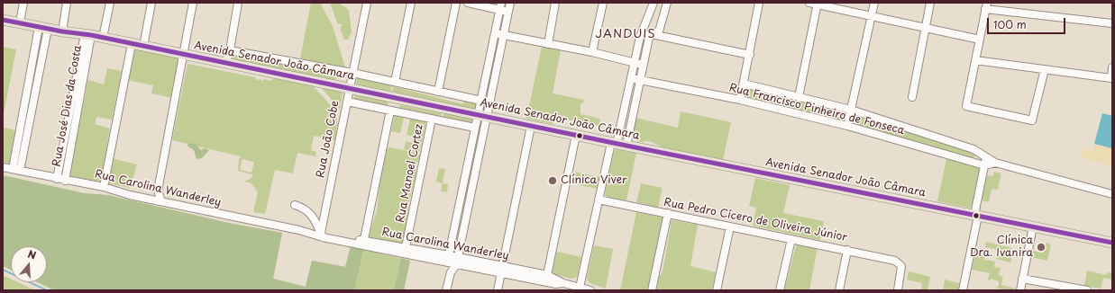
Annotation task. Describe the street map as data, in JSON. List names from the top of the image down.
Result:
{
  "streets": {
    "main road": ["Avenida Senador João Câmara"],
    "street": [
      "Rua José Dias da Costa",
      "Rua Francisco Pinheiro de Fonseca",
      "Rua João Cobe",
      "Rua Manoel Cortez",
      "Rua Carolina Wanderley",
      "Rua Pedro Cícero de Oliveira Júnior"
    ]
  },
  "crossings": [
    ["Avenida Senador João Câmara", "Rua José Dias da Costa"],
    ["Avenida Senador João Câmara", "Rua João Cobe"],
    ["Rua José Dias da Costa", "Rua Carolina Wanderley"],
    ["Rua João Cobe", "Rua Carolina Wanderley"],
    ["Rua Manoel Cortez", "Rua Carolina Wanderley"]
  ],
  "districts": ["JANDUIS"],
  "places": ["Clínica Viver", "Clínica Dra. Ivanira"],
  "scale_bar": "100 m",
  "north": "top"
}
